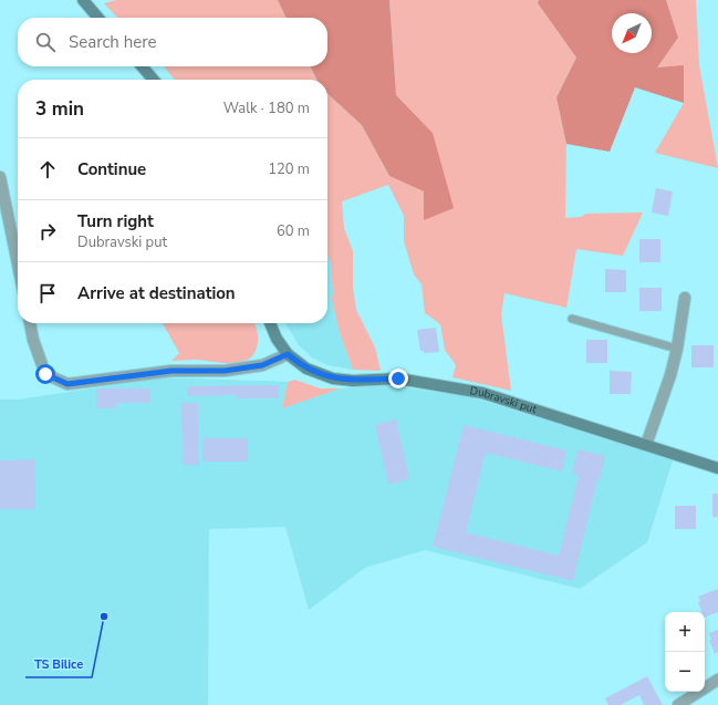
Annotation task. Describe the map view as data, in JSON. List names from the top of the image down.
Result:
{
  "streets": {
    "main road": ["Dubravski put"]
  },
  "places": ["TS Bilice"],
  "north": "bottom left",
  "page": {
    "search": "Search here",
    "heading": ["3 min", "Walk · 180 m"],
    "list": [
      ["Continue", "120 m"],
      ["Turn right", "Dubravski put", "60 m"],
      "Arrive at destination"
    ],
    "map_buttons": ["+", "−"]
  }
}
